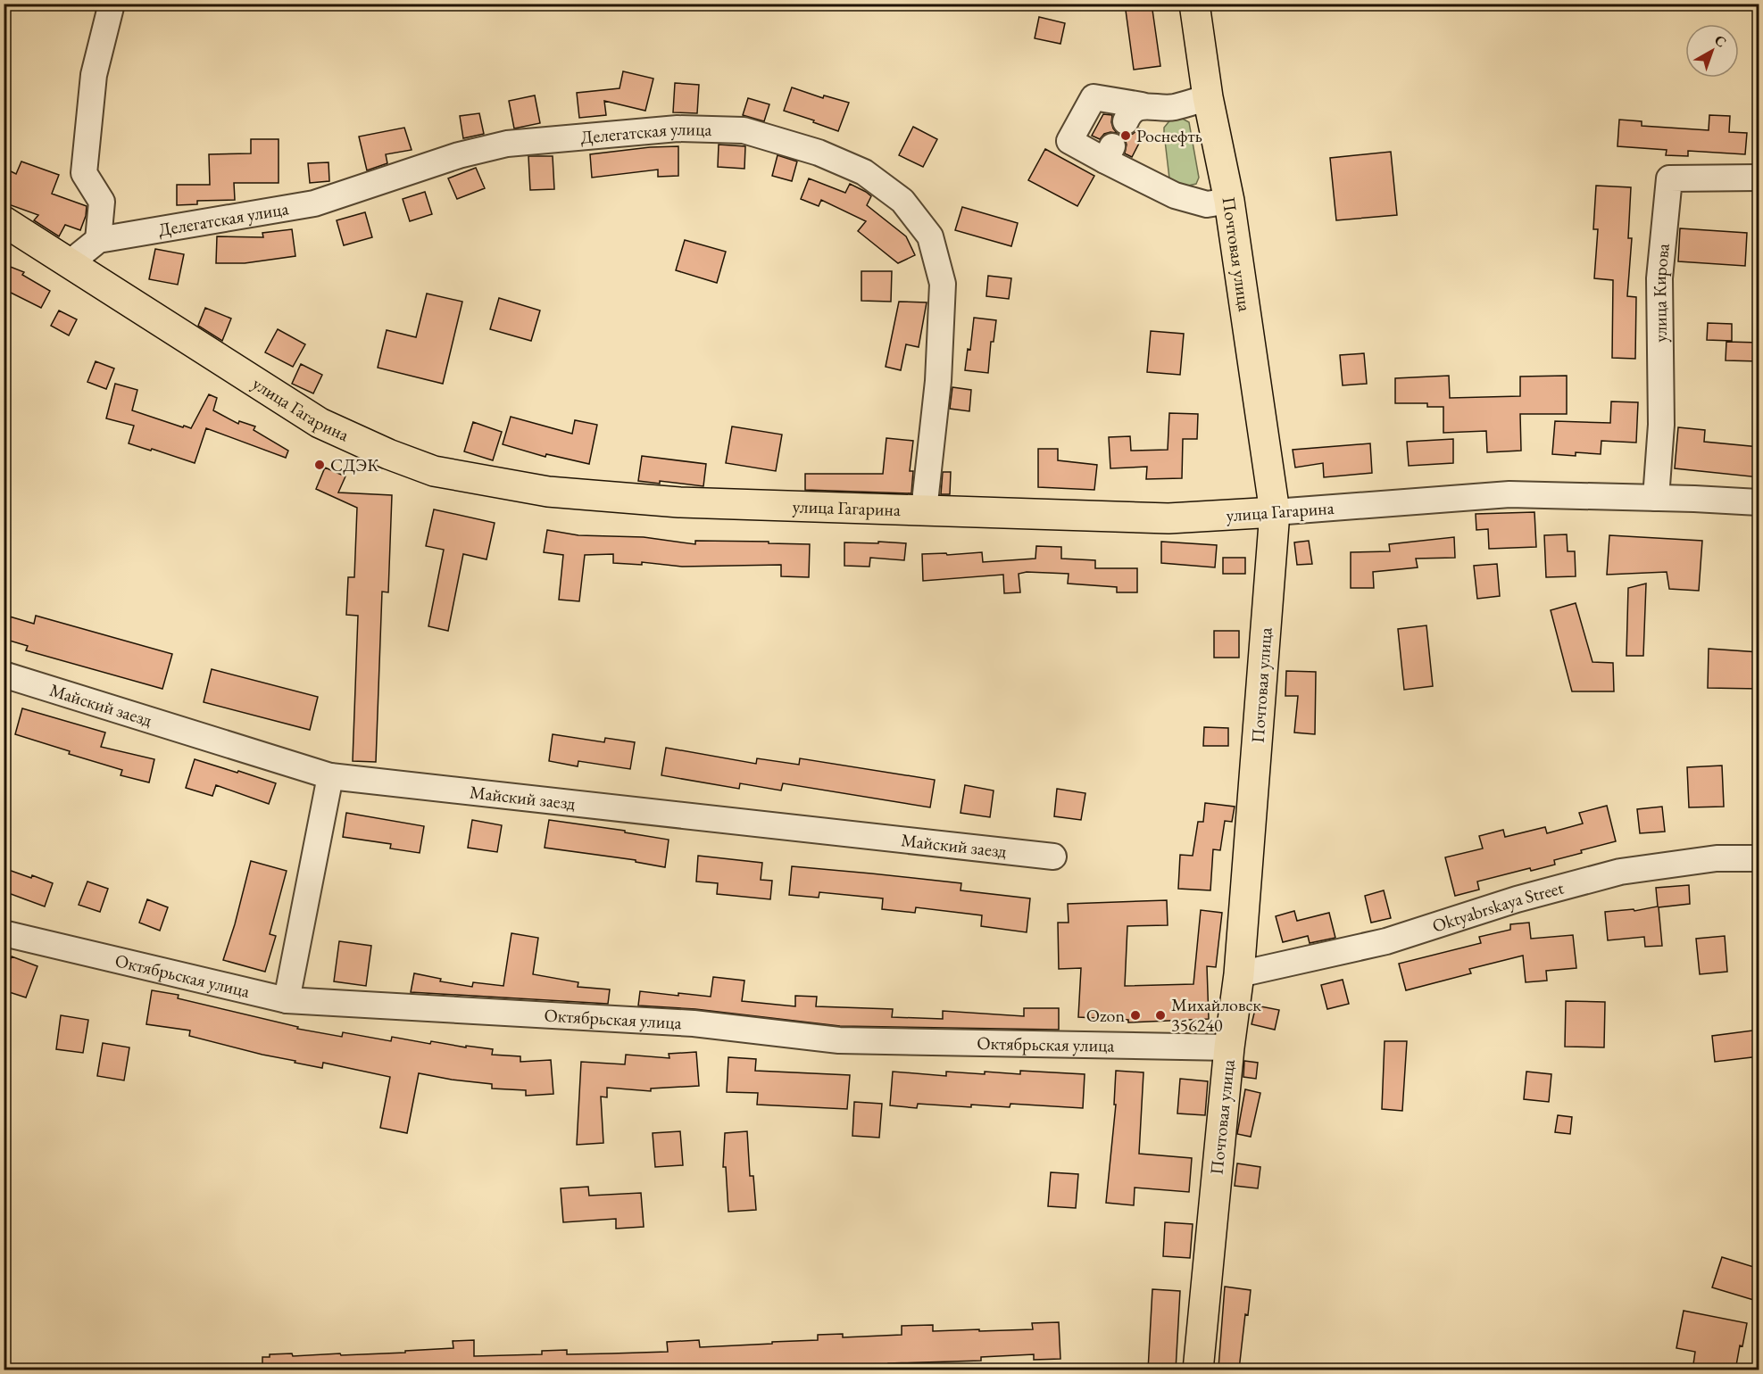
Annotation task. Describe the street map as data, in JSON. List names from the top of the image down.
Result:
{
  "streets": {
    "main road": ["Почтовая улица", "улица Гагарина"],
    "street": [
      "Делегатская улица",
      "улица Кирова",
      "Майский заезд",
      "Oktyabrskaya Street",
      "Октябрьская улица"
    ]
  },
  "crossings": [
    ["Делегатская улица", "улица Гагарина"],
    ["Почтовая улица", "улица Гагарина"],
    ["Почтовая улица", "Oktyabrskaya Street"],
    ["Почтовая улица", "Октябрьская улица"],
    ["улица Кирова", "улица Гагарина"]
  ],
  "places": [
    "Роснефть",
    "СДЭК",
    "Ozon",
    "Михайловск 356240"
  ],
  "north": "top right"
}
